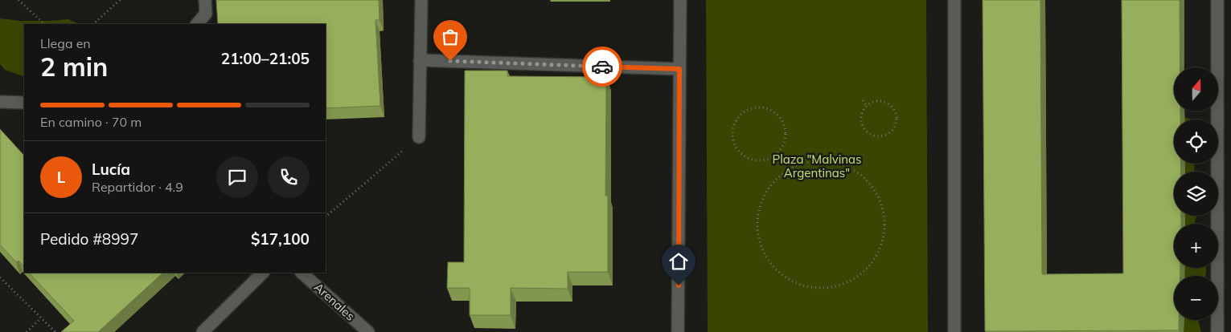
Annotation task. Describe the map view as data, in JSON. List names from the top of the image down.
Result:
{
  "streets": {
    "street": ["Arenales"]
  },
  "parks": ["Plaza \"Malvinas Argentinas\""],
  "north": "top",
  "page": {
    "heading": ["2 min", "Llega en", "21:00–21:05"],
    "panel": [
      "Lucía",
      "Repartidor · 4.9",
      "Pedido #8997",
      "$17,100"
    ],
    "map_buttons": ["+", "−"],
    "bar": "En camino · 70 m",
    "round": "L"
  }
}
